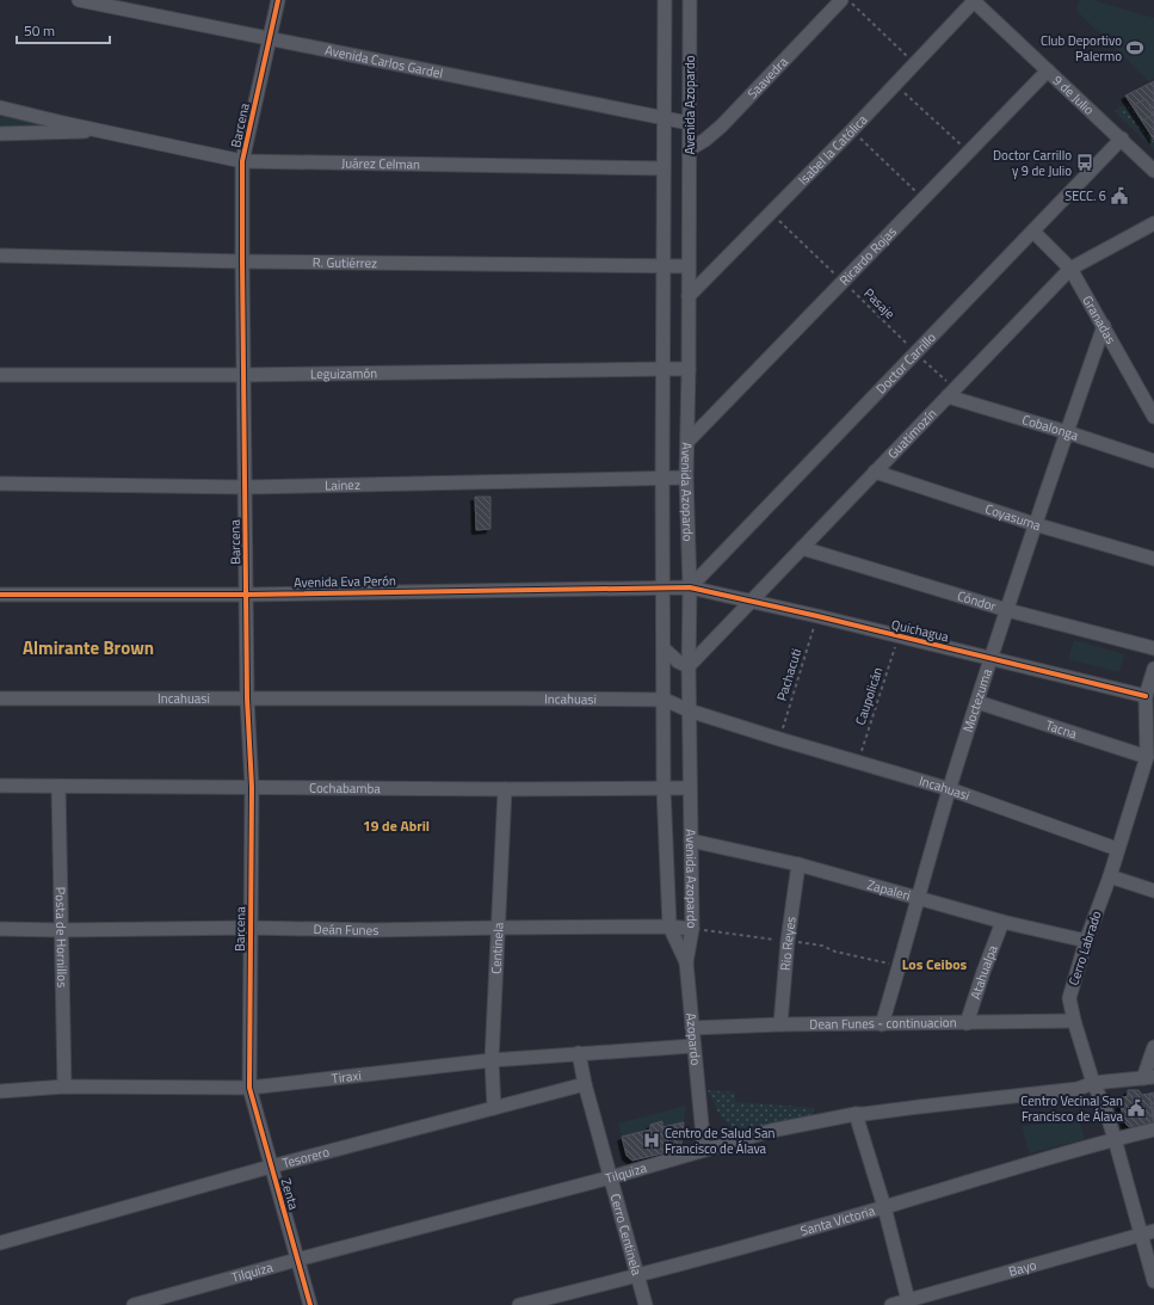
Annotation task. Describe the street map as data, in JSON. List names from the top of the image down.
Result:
{
  "streets": {
    "street": [
      "Avenida Carlos Gardel",
      "Saavedra",
      "9 de Julio",
      "Avenida Azopardo",
      "Barcena",
      "Isabel la Católica",
      "Juárez Celman",
      "Ricardo Rojas",
      "R. Gutiérrez",
      "Granadas",
      "Doctor Carrillo",
      "Leguizamón",
      "Cobalonga",
      "Guatimozín",
      "Lainez",
      "Coyasuma",
      "Avenida Eva Perón",
      "Cóndor",
      "Quichagua",
      "Incahuasi",
      "Moctezuma",
      "Tacna",
      "Cochabamba",
      "Zapaleri",
      "Deán Funes",
      "Posta de Hornillos",
      "Rio Reyes",
      "Cerro Labrado",
      "Centinela",
      "Atahualpa",
      "Dean Funes - continuacion",
      "Azopardo",
      "Tiraxi",
      "Tesorero",
      "Tilquiza",
      "Zenta",
      "Santa Victoria",
      "Cerro Centinela",
      "Bayo"
    ],
    "path": ["Pasaje", "Pachacuti", "Caupolicán"]
  },
  "crossings": [
    ["Avenida Carlos Gardel", "Avenida Azopardo"],
    ["Avenida Carlos Gardel", "Barcena"],
    ["Saavedra", "Avenida Azopardo"],
    ["9 de Julio", "Isabel la Católica"],
    ["9 de Julio", "Ricardo Rojas"],
    ["9 de Julio", "Doctor Carrillo"],
    ["Avenida Azopardo", "Isabel la Católica"],
    ["Avenida Azopardo", "Juárez Celman"],
    ["Avenida Azopardo", "Ricardo Rojas"],
    ["Avenida Azopardo", "R. Gutiérrez"],
    ["Avenida Azopardo", "Doctor Carrillo"],
    ["Avenida Azopardo", "Leguizamón"],
    ["Avenida Azopardo", "Guatimozín"],
    ["Avenida Azopardo", "Lainez"],
    ["Avenida Azopardo", "Avenida Eva Perón"],
    ["Avenida Azopardo", "Quichagua"],
    ["Avenida Azopardo", "Incahuasi"],
    ["Avenida Azopardo", "Cochabamba"],
    ["Avenida Azopardo", "Zapaleri"],
    ["Avenida Azopardo", "Deán Funes"],
    ["Avenida Azopardo", "Azopardo"],
    ["Barcena", "Juárez Celman"],
    ["Barcena", "R. Gutiérrez"],
    ["Barcena", "Leguizamón"],
    ["Barcena", "Lainez"],
    ["Barcena", "Avenida Eva Perón"],
    ["Barcena", "Incahuasi"],
    ["Barcena", "Cochabamba"],
    ["Barcena", "Deán Funes"],
    ["Barcena", "Tiraxi"],
    ["Barcena", "Zenta"],
    ["Isabel la Católica", "Pasaje"],
    ["Ricardo Rojas", "Pasaje"],
    ["Pasaje", "Doctor Carrillo"],
    ["Pasaje", "Cobalonga"],
    ["Pasaje", "Guatimozín"],
    ["Granadas", "Doctor Carrillo"],
    ["Granadas", "Guatimozín"],
    ["Granadas", "Moctezuma"],
    ["Doctor Carrillo", "Avenida Eva Perón"],
    ["Doctor Carrillo", "Quichagua"],
    ["Cobalonga", "Guatimozín"],
    ["Cobalonga", "Moctezuma"],
    ["Guatimozín", "Coyasuma"],
    ["Guatimozín", "Cóndor"],
    ["Guatimozín", "Quichagua"],
    ["Coyasuma", "Moctezuma"],
    ["Avenida Eva Perón", "Quichagua"],
    ["Cóndor", "Moctezuma"],
    ["Quichagua", "Pachacuti"],
    ["Quichagua", "Caupolicán"],
    ["Quichagua", "Moctezuma"],
    ["Quichagua", "Cerro Labrado"],
    ["Pachacuti", "Incahuasi"],
    ["Caupolicán", "Incahuasi"],
    ["Incahuasi", "Moctezuma"],
    ["Incahuasi", "Cerro Labrado"],
    ["Moctezuma", "Tacna"],
    ["Moctezuma", "Zapaleri"],
    ["Moctezuma", "Dean Funes - continuacion"],
    ["Tacna", "Cerro Labrado"],
    ["Cochabamba", "Posta de Hornillos"],
    ["Cochabamba", "Centinela"],
    ["Zapaleri", "Rio Reyes"],
    ["Zapaleri", "Cerro Labrado"],
    ["Zapaleri", "Atahualpa"],
    ["Deán Funes", "Posta de Hornillos"],
    ["Deán Funes", "Centinela"],
    ["Posta de Hornillos", "Tiraxi"],
    ["Rio Reyes", "Dean Funes - continuacion"],
    ["Cerro Labrado", "Dean Funes - continuacion"],
    ["Cerro Labrado", "Tilquiza"],
    ["Cerro Labrado", "Santa Victoria"],
    ["Cerro Labrado", "Bayo"],
    ["Centinela", "Tiraxi"],
    ["Centinela", "Tesorero"],
    ["Atahualpa", "Dean Funes - continuacion"],
    ["Dean Funes - continuacion", "Azopardo"],
    ["Azopardo", "Tiraxi"],
    ["Azopardo", "Tilquiza"],
    ["Tiraxi", "Zenta"],
    ["Tiraxi", "Cerro Centinela"],
    ["Tesorero", "Zenta"],
    ["Tesorero", "Cerro Centinela"],
    ["Tilquiza", "Zenta"],
    ["Tilquiza", "Cerro Centinela"],
    ["Santa Victoria", "Cerro Centinela"]
  ],
  "districts": ["Almirante Brown", "19 de Abril", "Los Ceibos"],
  "places": {
    "sports": ["Club Deportivo Palermo"],
    "bus stop": ["Doctor Carrillo y 9 de Julio"],
    "public building": ["SECC. 6", "Centro Vecinal San Francisco de Álava"],
    "hospital": ["Centro de Salud San Francisco de Álava"]
  },
  "scale_bar": "50 m"
}
